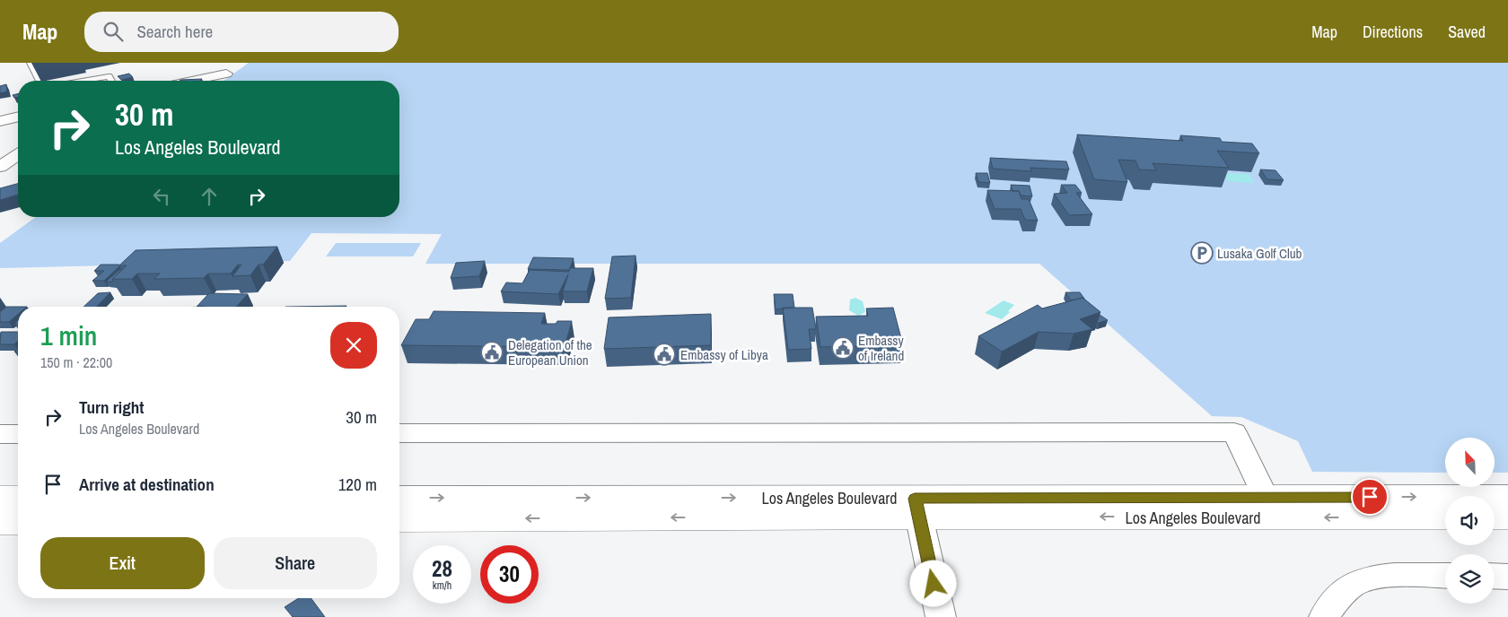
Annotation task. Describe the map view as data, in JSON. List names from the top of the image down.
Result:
{
  "streets": {
    "main road": ["Los Angeles Boulevard"]
  },
  "places": {
    "parking": ["Lusaka Golf Club"],
    "public building": ["Embassy of Ireland", "Delegation of the European Union", "Embassy of Libya"]
  },
  "north": "top left",
  "page": {
    "header": "Map",
    "search": "Search here",
    "nav": ["Map", "Directions", "Saved"],
    "turn": ["30 m", "Los Angeles Boulevard"],
    "heading": ["1 min", "150 m · 22:00"],
    "list": [
      {
        "name": "Turn right",
        "note": "Los Angeles Boulevard",
        "value": "30 m"
      },
      {
        "name": "Arrive at destination",
        "value": "120 m"
      }
    ],
    "buttons": ["Exit", "Share"],
    "speed": "28 km/h",
    "limit": "30"
  }
}
